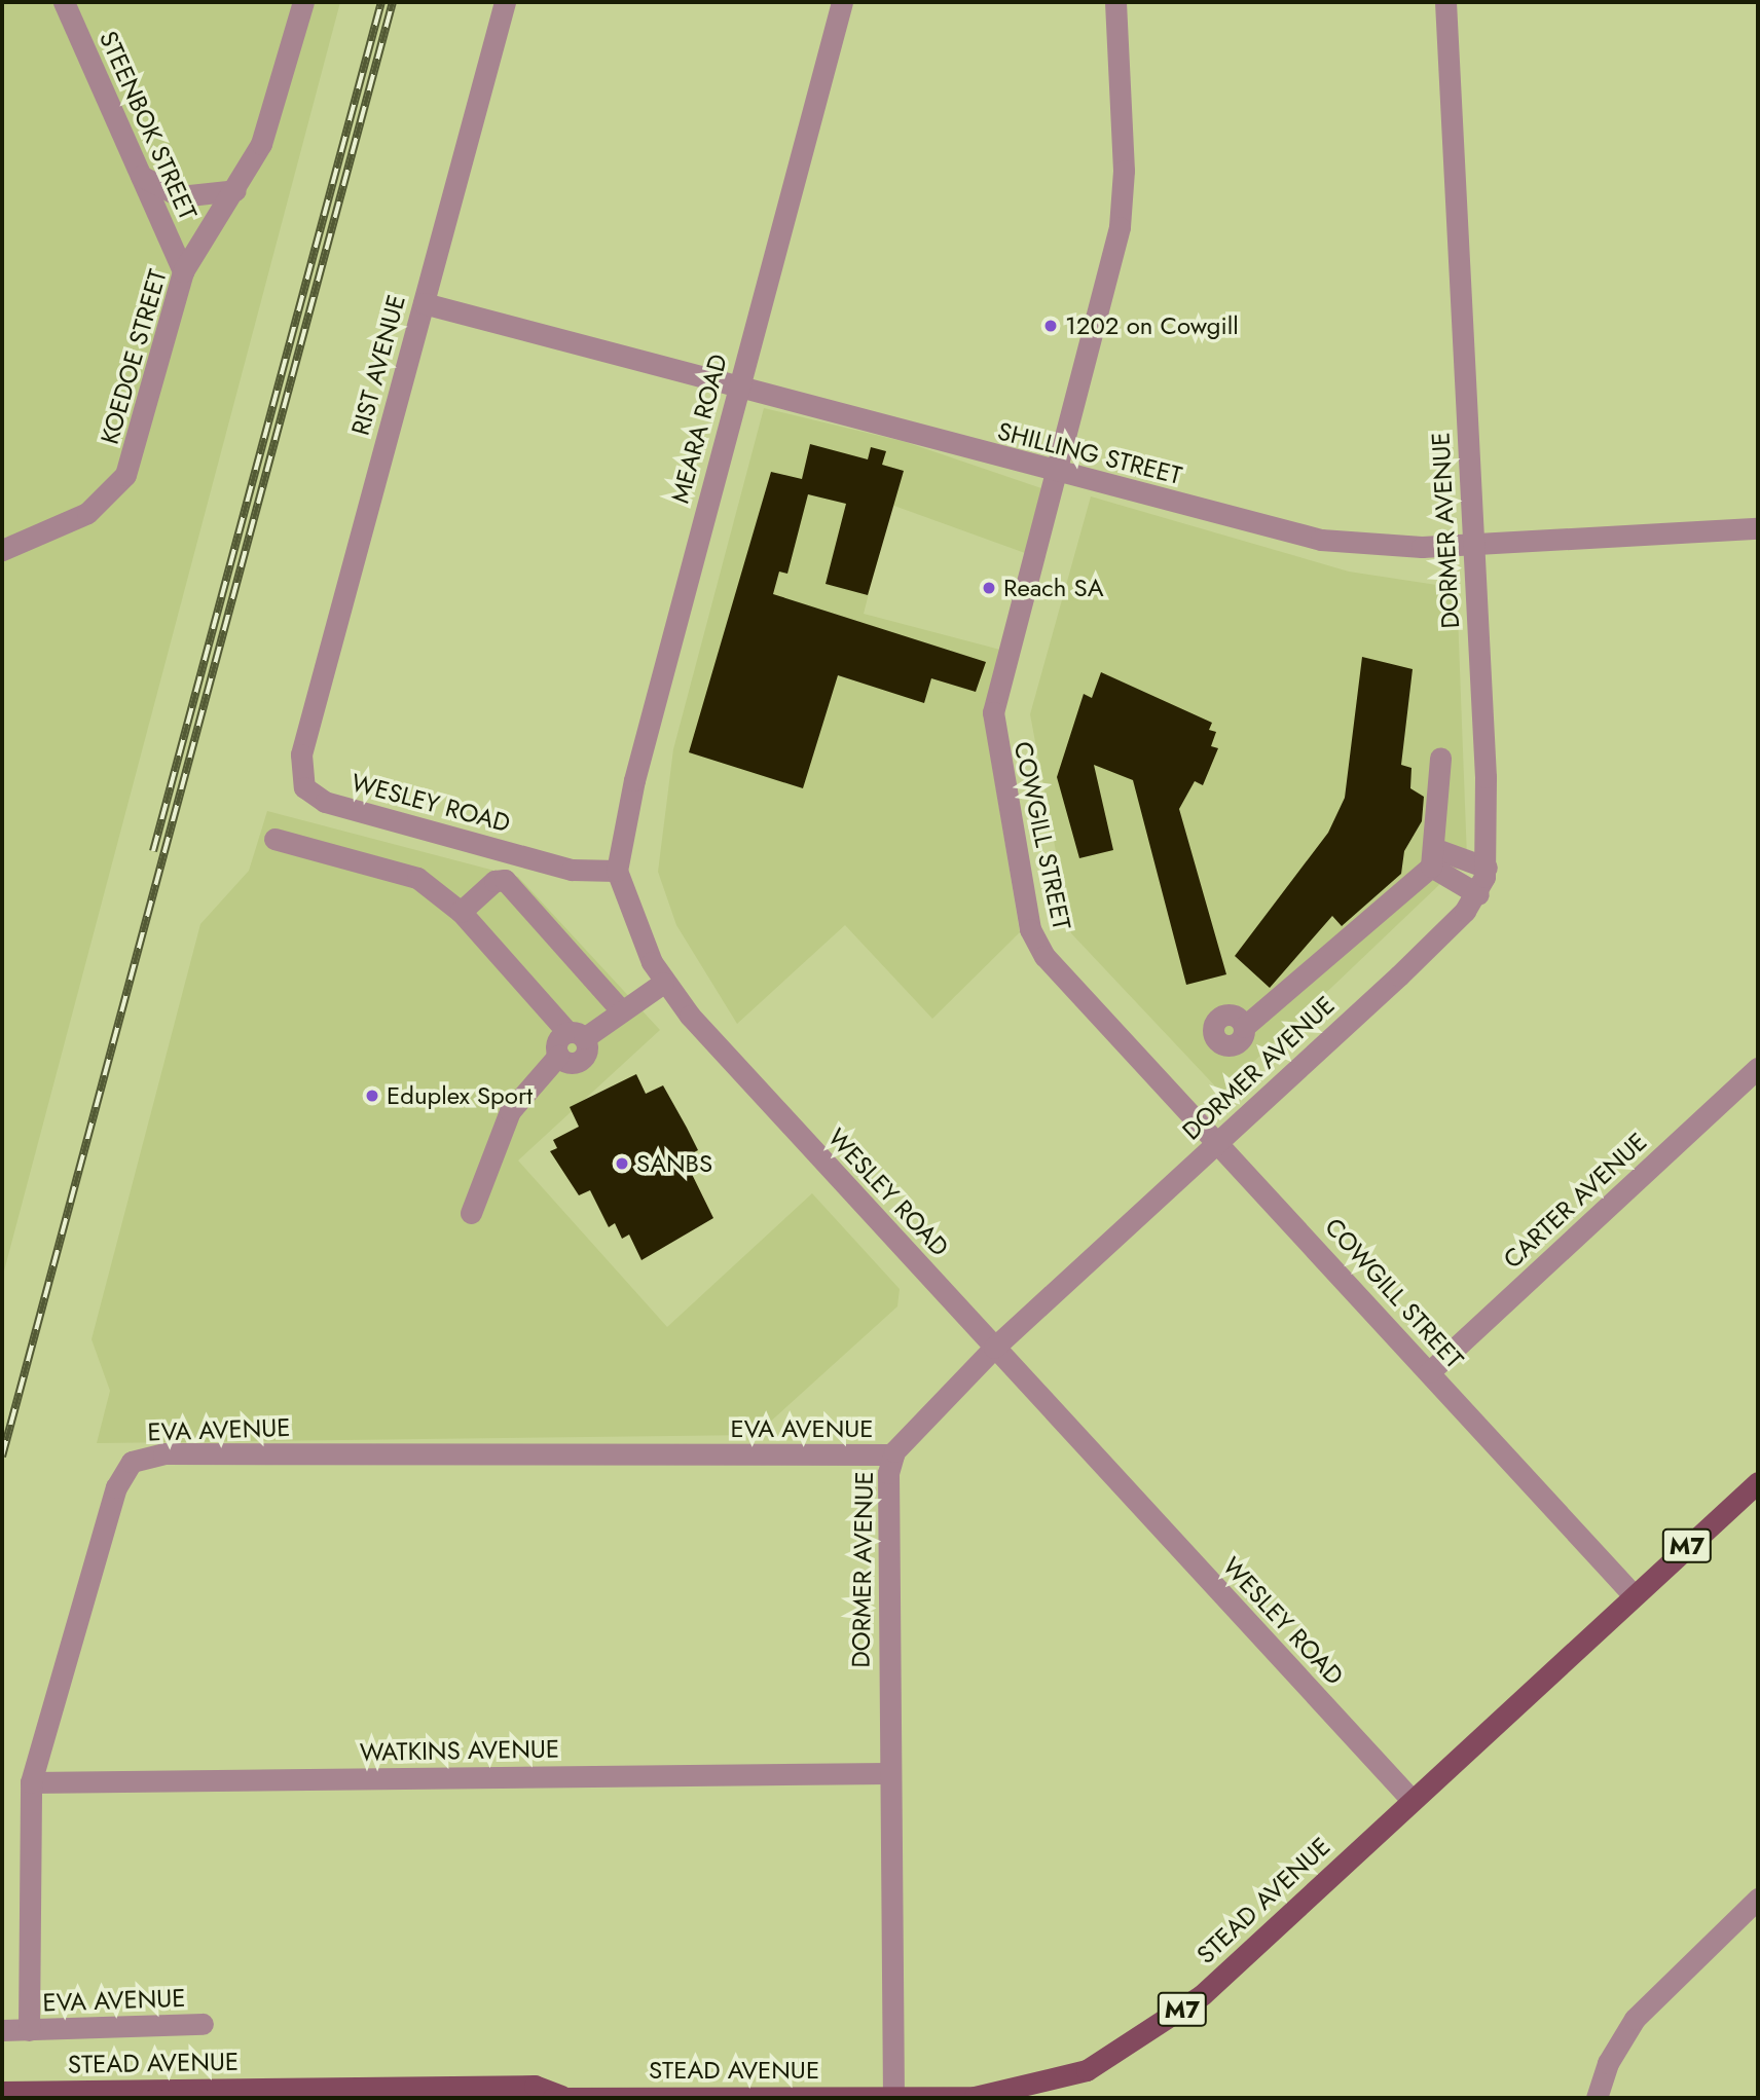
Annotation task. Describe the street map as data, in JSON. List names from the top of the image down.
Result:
{
  "streets": {
    "main road": ["M7", "STEAD AVENUE"],
    "street": [
      "STEENBOK STREET",
      "KOEDOE STREET",
      "RIST AVENUE",
      "MEARA ROAD",
      "SHILLING STREET",
      "DORMER AVENUE",
      "WESLEY ROAD",
      "COWGILL STREET",
      "CARTER AVENUE",
      "EVA AVENUE",
      "WATKINS AVENUE"
    ]
  },
  "crossings": [
    ["STEENBOK STREET", "KOEDOE STREET"],
    ["RIST AVENUE", "SHILLING STREET"],
    ["RIST AVENUE", "WESLEY ROAD"],
    ["MEARA ROAD", "SHILLING STREET"],
    ["MEARA ROAD", "WESLEY ROAD"],
    ["SHILLING STREET", "DORMER AVENUE"],
    ["SHILLING STREET", "COWGILL STREET"],
    ["DORMER AVENUE", "WESLEY ROAD"],
    ["DORMER AVENUE", "COWGILL STREET"],
    ["DORMER AVENUE", "EVA AVENUE"],
    ["DORMER AVENUE", "WATKINS AVENUE"],
    ["DORMER AVENUE", "STEAD AVENUE"],
    ["WESLEY ROAD", "STEAD AVENUE"],
    ["COWGILL STREET", "CARTER AVENUE"],
    ["COWGILL STREET", "STEAD AVENUE"],
    ["EVA AVENUE", "WATKINS AVENUE"]
  ],
  "places": [
    "1202 on Cowgill",
    "Reach SA",
    "Eduplex Sport",
    "SANBS"
  ]
}
